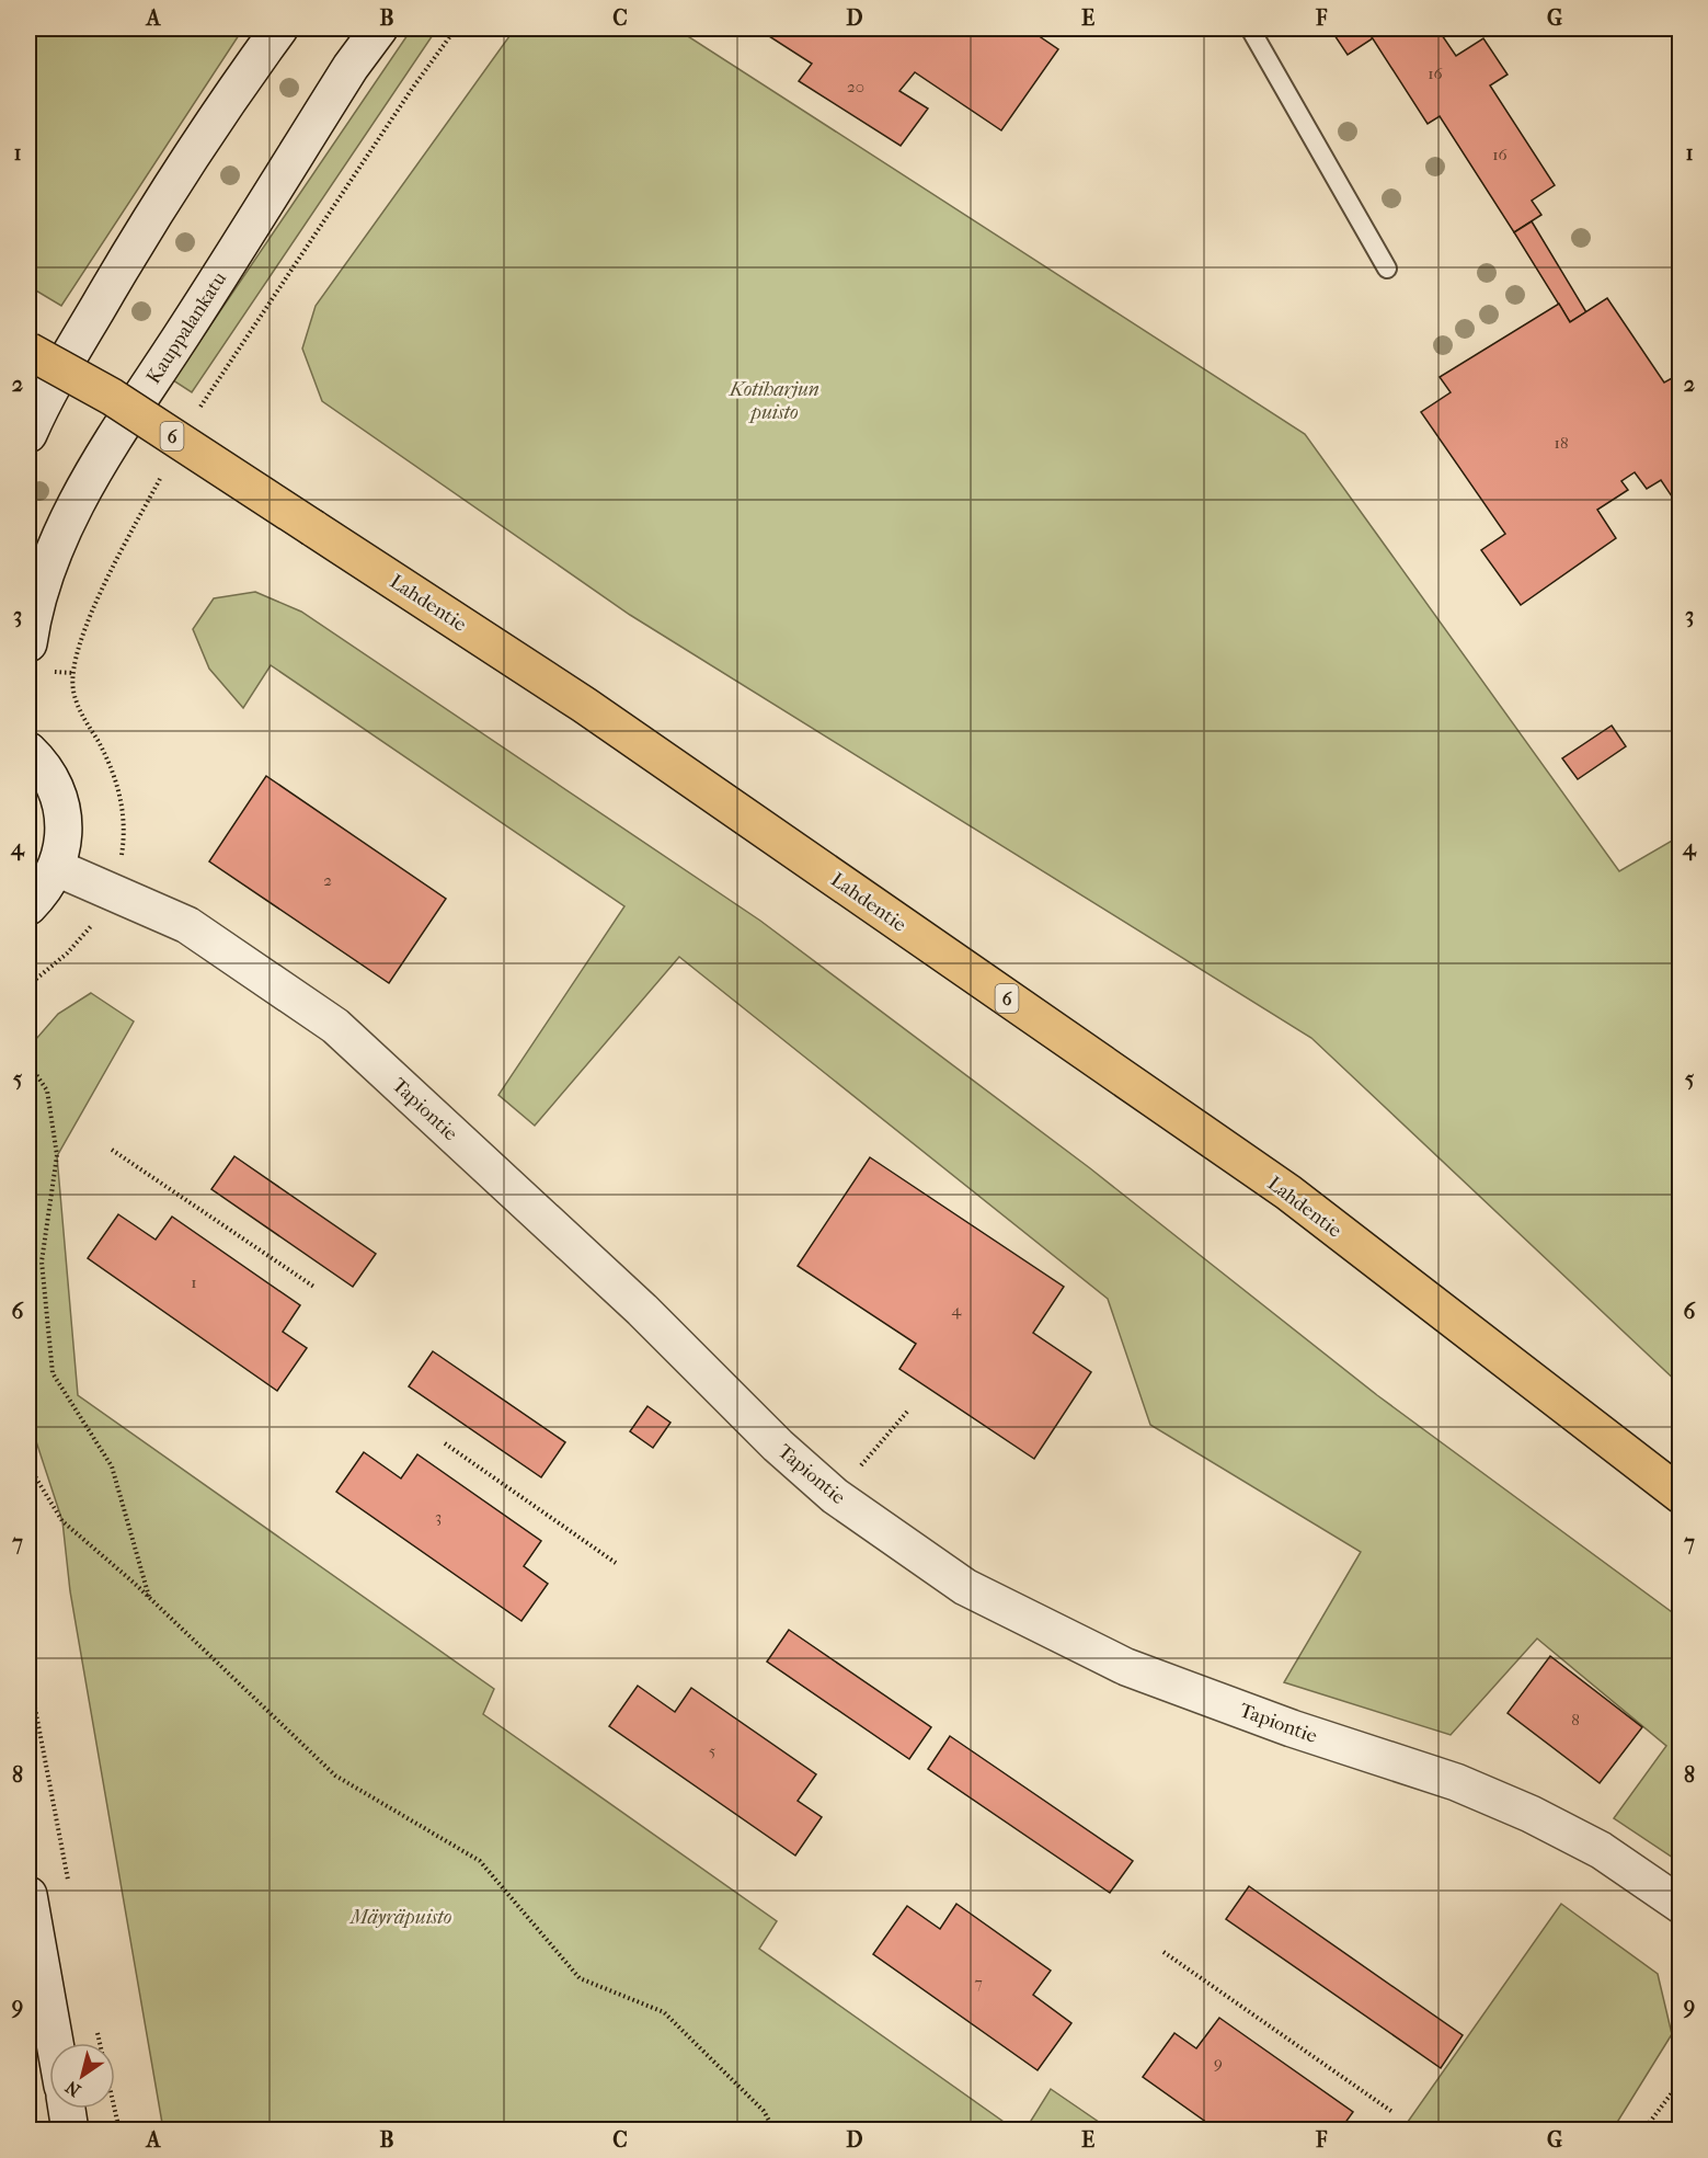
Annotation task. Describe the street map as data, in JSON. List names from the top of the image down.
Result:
{
  "streets": {
    "highway": ["6", "Lahdentie"],
    "street": ["Kauppalankatu", "Tapiontie"]
  },
  "parks": ["Kotiharjun puisto", "Mäyräpuisto"],
  "house_numbers": [
    "16",
    "20",
    "16",
    "18",
    "2",
    "1",
    "4",
    "3",
    "8",
    "5",
    "7",
    "9"
  ],
  "north": "bottom left",
  "grid": {
    "columns": [
      "A",
      "B",
      "C",
      "D",
      "E",
      "F",
      "G"
    ],
    "rows": [
      "1",
      "2",
      "3",
      "4",
      "5",
      "6",
      "7",
      "8",
      "9"
    ]
  }
}
